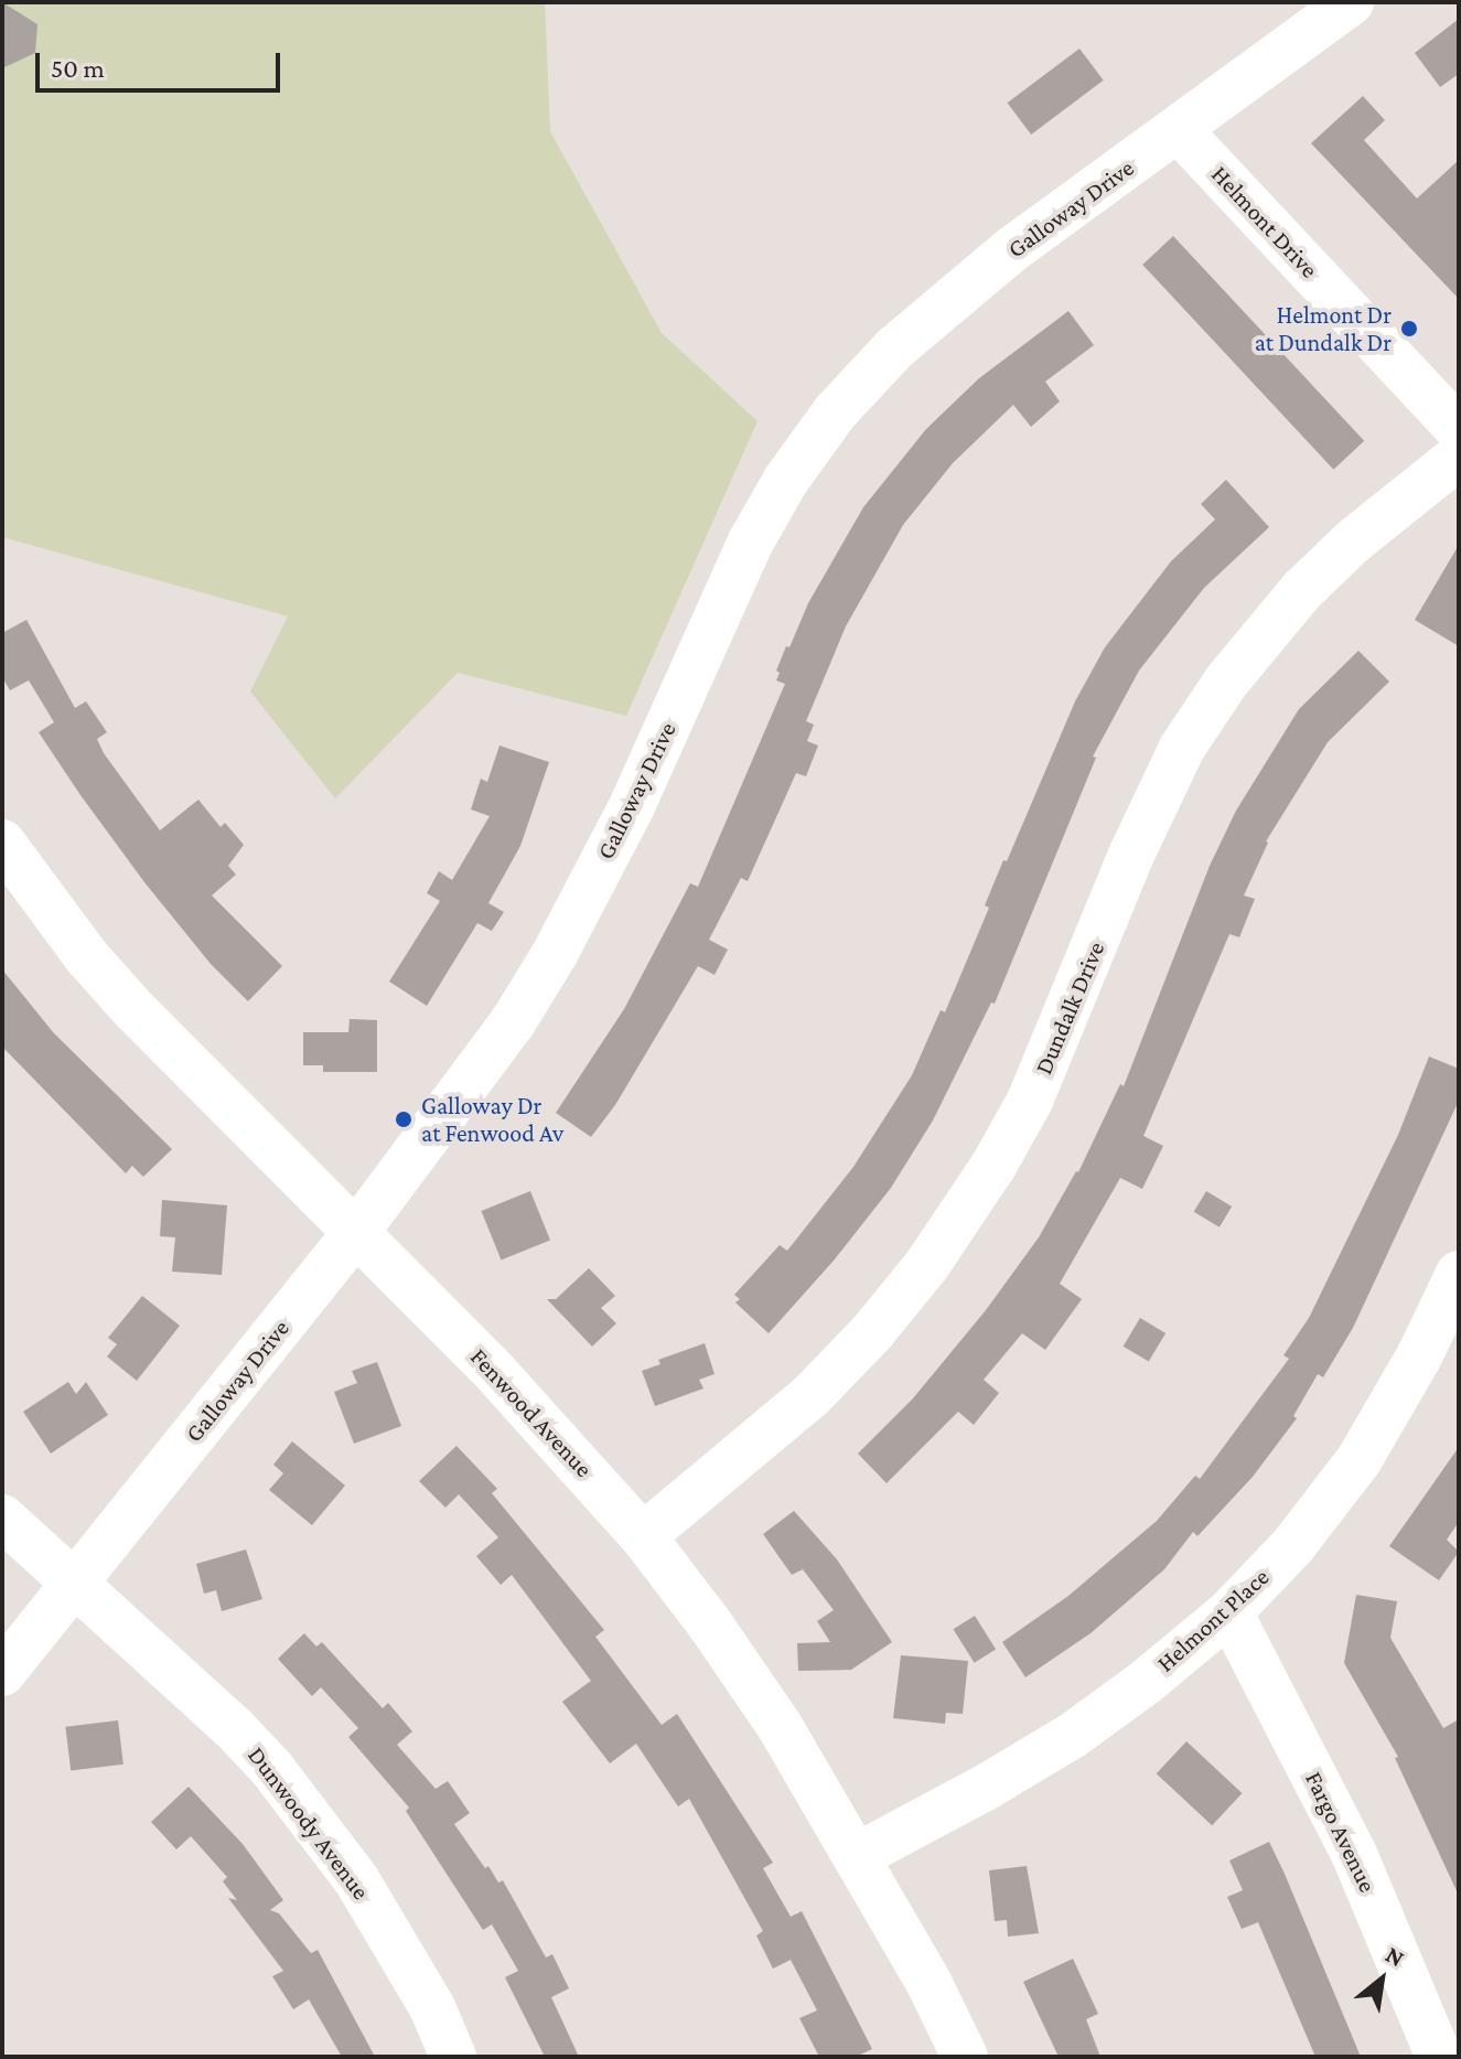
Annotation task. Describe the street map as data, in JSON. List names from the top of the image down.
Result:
{
  "streets": {
    "street": [
      "Galloway Drive",
      "Helmont Drive",
      "Dundalk Drive",
      "Fenwood Avenue",
      "Helmont Place",
      "Dunwoody Avenue",
      "Fargo Avenue"
    ]
  },
  "crossings": [
    ["Galloway Drive", "Helmont Drive"],
    ["Galloway Drive", "Fenwood Avenue"],
    ["Galloway Drive", "Dunwoody Avenue"],
    ["Dundalk Drive", "Fenwood Avenue"],
    ["Fenwood Avenue", "Helmont Place"],
    ["Helmont Place", "Fargo Avenue"]
  ],
  "places": ["Helmont Dr at Dundalk Dr", "Galloway Dr at Fenwood Av"],
  "scale_bar": "50 m",
  "north": "top right"
}
